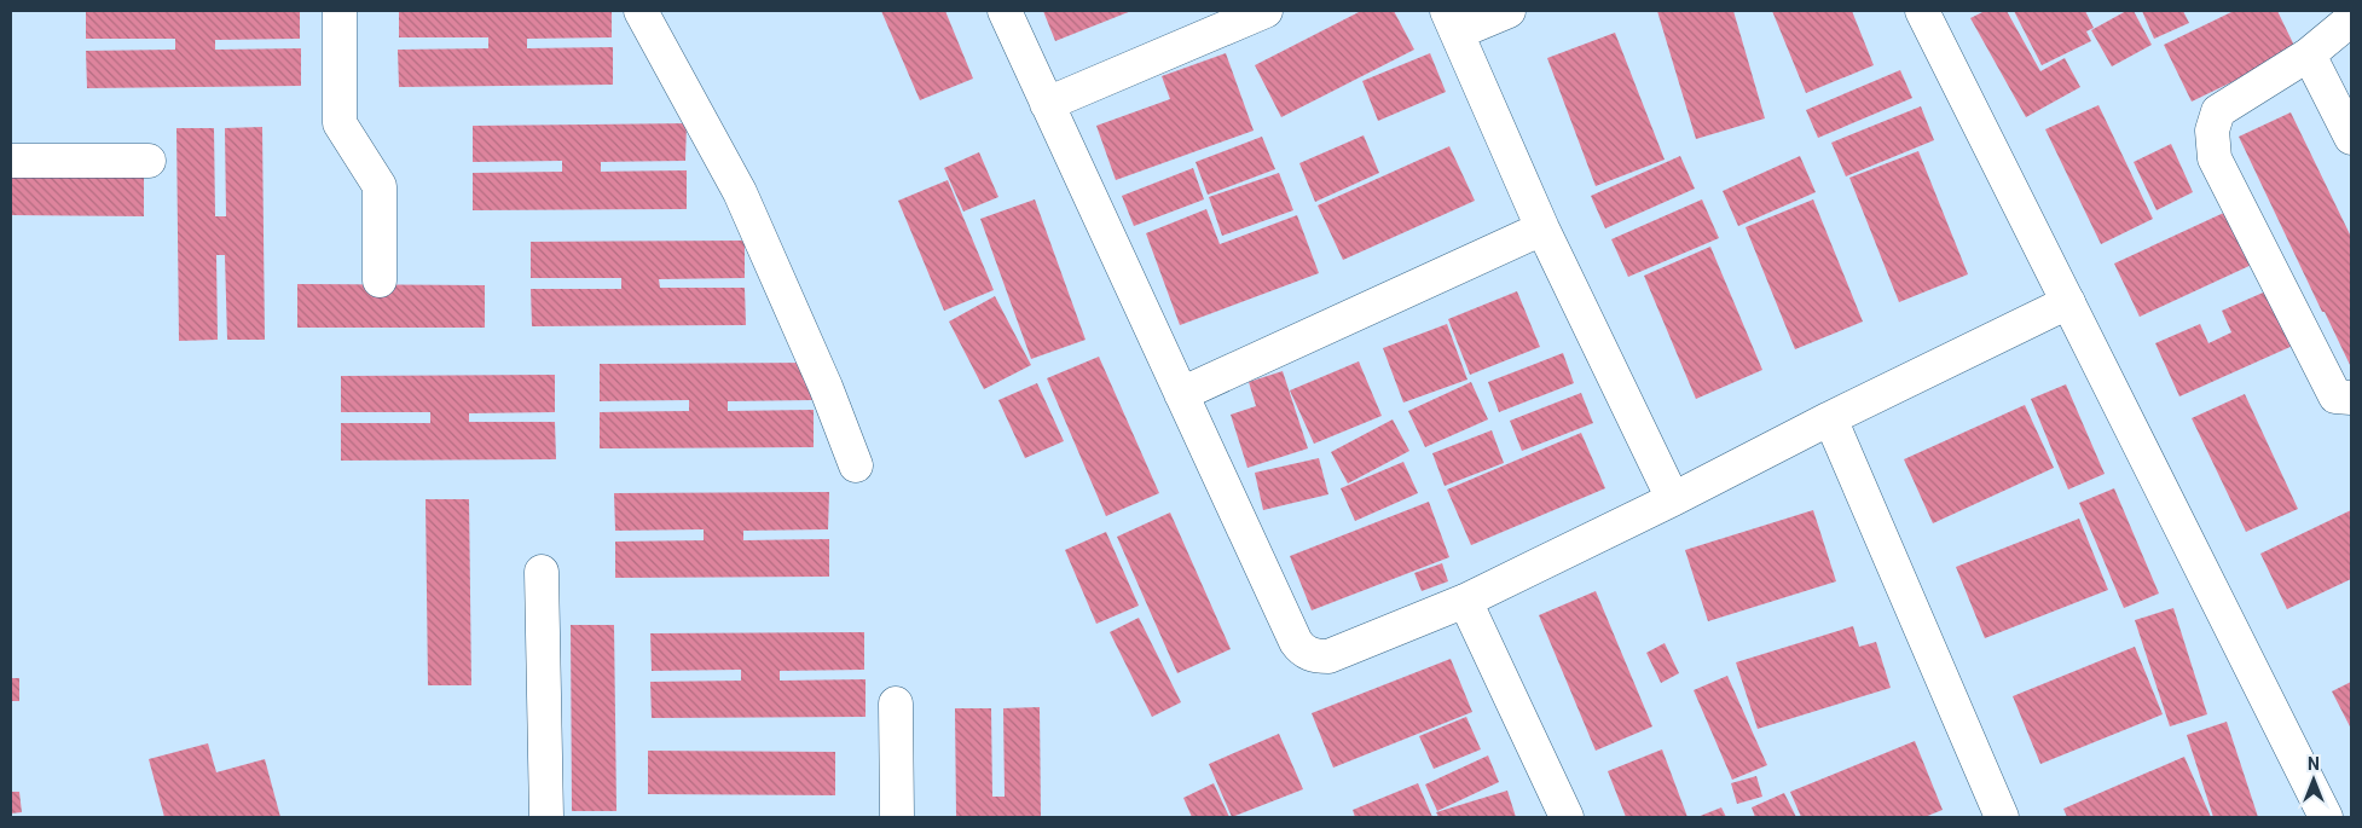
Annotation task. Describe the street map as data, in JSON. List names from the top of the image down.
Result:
{
  "north": "top"
}
